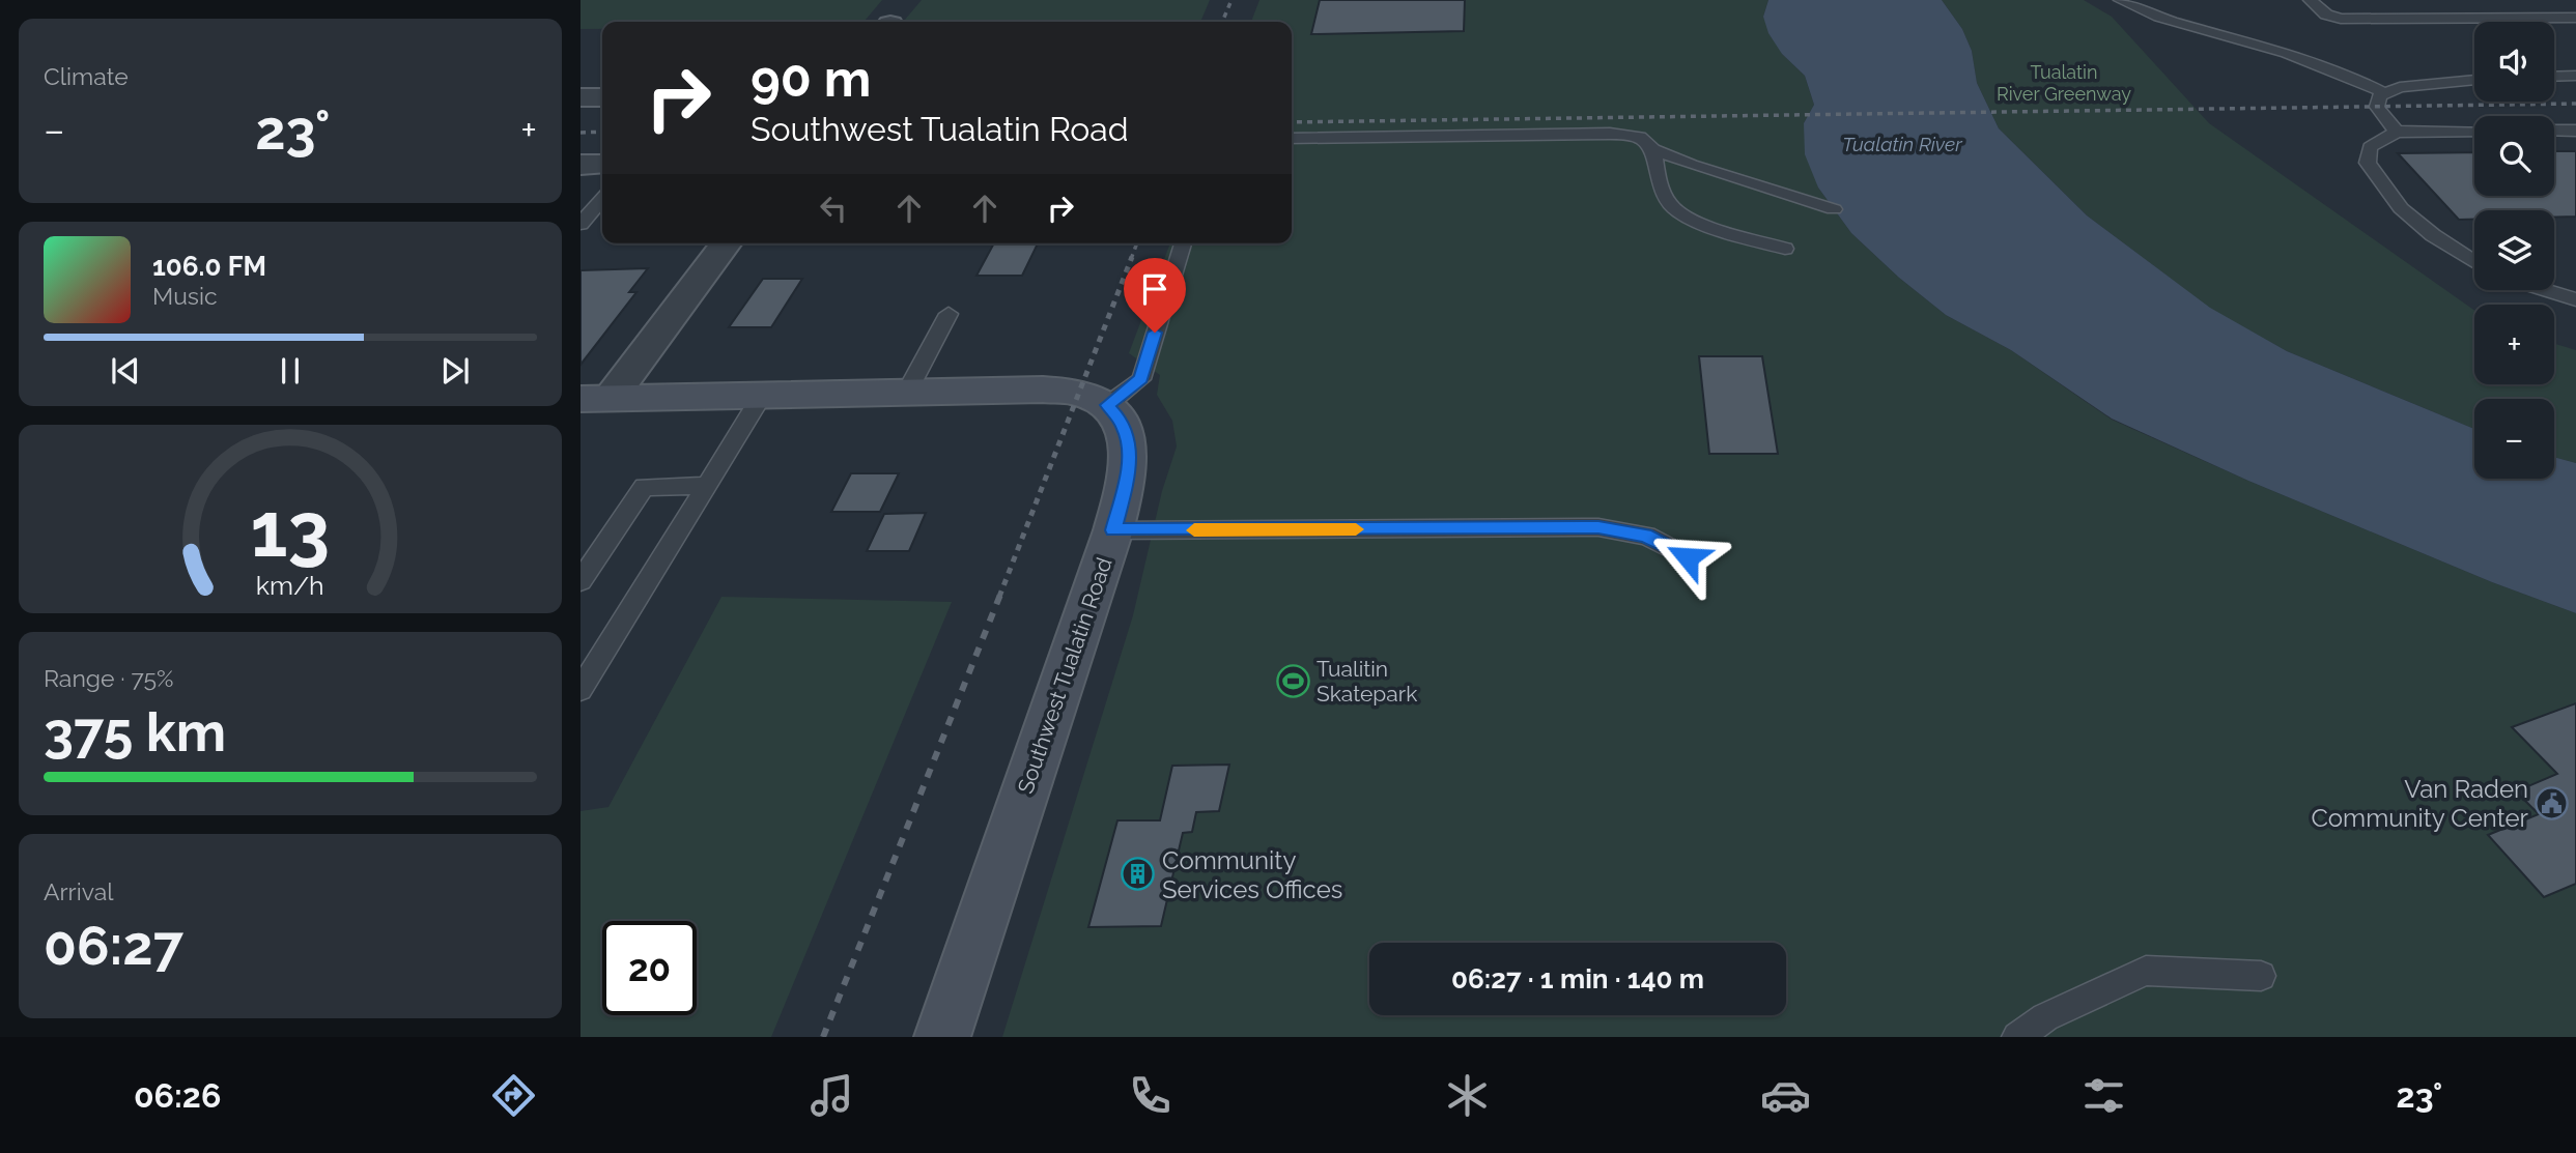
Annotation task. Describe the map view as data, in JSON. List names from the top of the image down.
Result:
{
  "streets": {
    "main road": ["Southwest Tualatin Road"]
  },
  "water": ["Tualatin River"],
  "parks": ["Tualatin River Greenway"],
  "places": {
    "sports": ["Tualitin Skatepark"],
    "public building": ["Van Raden Community Center"],
    "building": ["Community Services Offices"]
  },
  "page": {
    "tile": [
      "Climate",
      ["Range · 75%", "375 km"],
      ["Arrival", "06:27"]
    ],
    "map_buttons": ["+", "−"],
    "turn": ["90 m", "Southwest Tualatin Road"],
    "heat": ["−", "23°", "+"],
    "song": ["106.0 FM", "Music"],
    "limit": "20",
    "trip": "06:27 · 1 min · 140 m",
    "tabs": ["06:26", "23°"],
    "gauge": ["13", "km/h"]
  }
}
